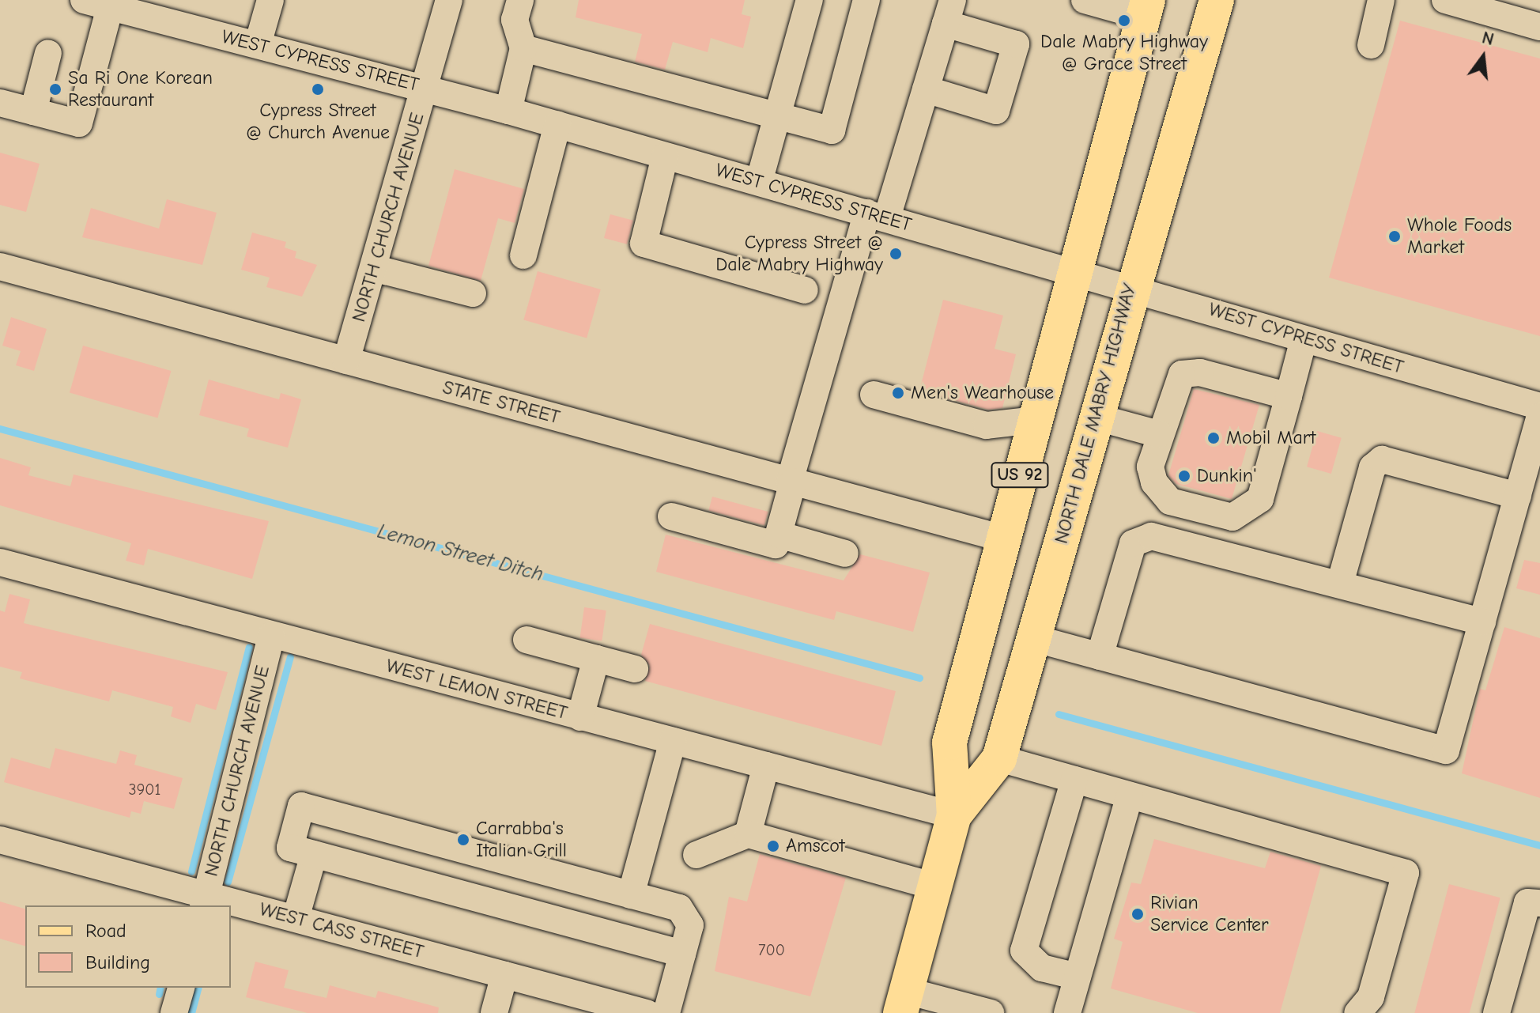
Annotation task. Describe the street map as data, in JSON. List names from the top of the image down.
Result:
{
  "streets": {
    "main road": ["NORTH DALE MABRY HIGHWAY", "US 92"],
    "street": [
      "WEST CYPRESS STREET",
      "NORTH CHURCH AVENUE",
      "STATE STREET",
      "WEST LEMON STREET",
      "WEST CASS STREET"
    ]
  },
  "crossings": [
    ["WEST CYPRESS STREET", "NORTH CHURCH AVENUE"],
    ["WEST CYPRESS STREET", "NORTH DALE MABRY HIGHWAY"],
    ["NORTH CHURCH AVENUE", "STATE STREET"],
    ["NORTH CHURCH AVENUE", "WEST LEMON STREET"],
    ["NORTH CHURCH AVENUE", "WEST CASS STREET"],
    ["STATE STREET", "NORTH DALE MABRY HIGHWAY"],
    ["NORTH DALE MABRY HIGHWAY", "WEST LEMON STREET"]
  ],
  "water": ["Lemon Street Ditch"],
  "places": [
    "Dale Mabry Highway @ Grace Street",
    "Sa Ri One Korean Restaurant",
    "Cypress Street @ Church Avenue",
    "Whole Foods Market",
    "Cypress Street @ Dale Mabry Highway",
    "Men's Wearhouse",
    "Mobil Mart",
    "Dunkin'",
    "Carrabba's Italian Grill",
    "Amscot",
    "Rivian Service Center"
  ],
  "house_numbers": ["3901", "700"],
  "legend": ["Road", "Building"],
  "north": "top"
}
